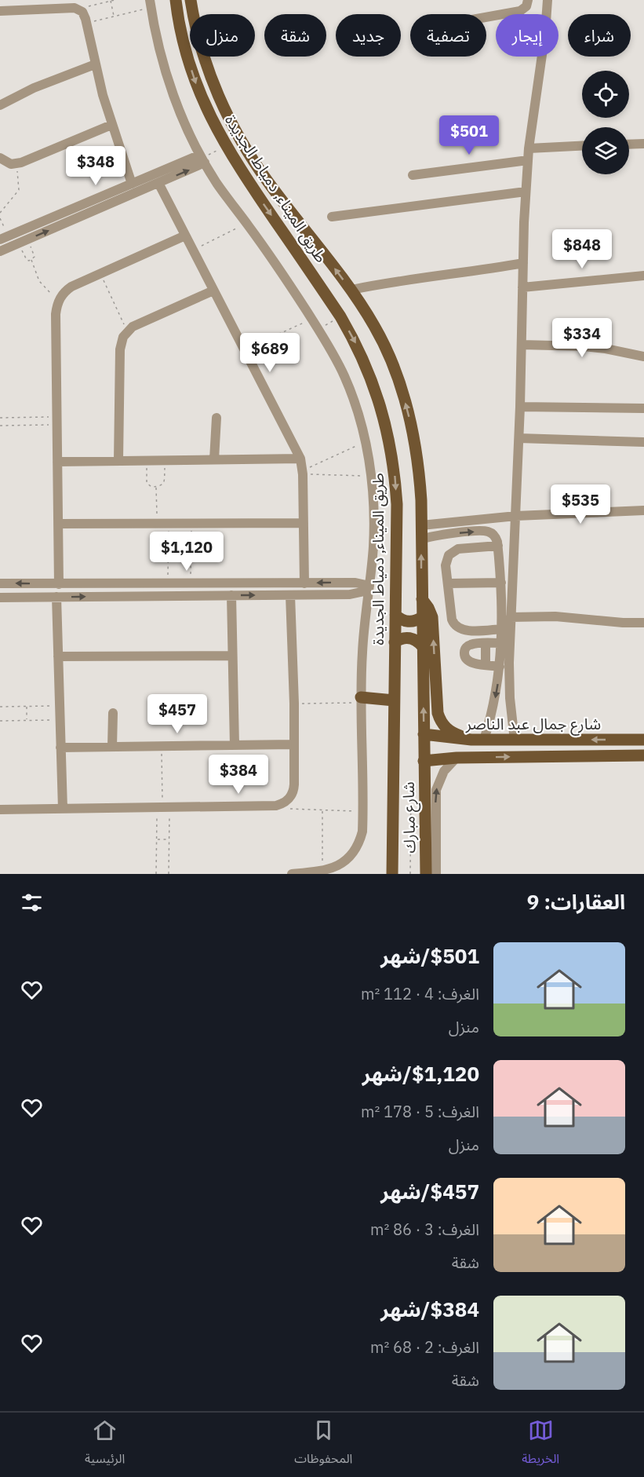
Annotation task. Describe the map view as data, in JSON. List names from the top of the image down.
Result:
{
  "streets": {
    "main road": ["طريق الميناء, دمياط الجديدة", "شارع جمال عبد الناصر", "شارع مبارك"]
  },
  "crossings": [
    ["طريق الميناء, دمياط الجديدة", "شارع جمال عبد الناصر"],
    ["طريق الميناء, دمياط الجديدة", "شارع مبارك"]
  ],
  "page": {
    "chip": [
      "شراء",
      "إيجار",
      "تصفية",
      "جديد",
      "شقة",
      "منزل"
    ],
    "price": [
      "$501",
      "$348",
      "$848",
      "$334",
      "$689",
      "$535",
      "$1,120",
      "$457",
      "$384"
    ],
    "heading": "العقارات: 9",
    "list": [
      {
        "name": "$501/شهر",
        "note": "الغرف: 4 · 112 m² · منزل"
      },
      {
        "name": "$1,120/شهر",
        "note": "الغرف: 5 · 178 m² · منزل"
      },
      {
        "name": "$457/شهر",
        "note": "الغرف: 3 · 86 m² · شقة"
      },
      {
        "name": "$384/شهر",
        "note": "الغرف: 2 · 68 m² · شقة"
      }
    ],
    "tabs": ["الخريطة", "المحفوظات", "الرئيسية"]
  }
}
